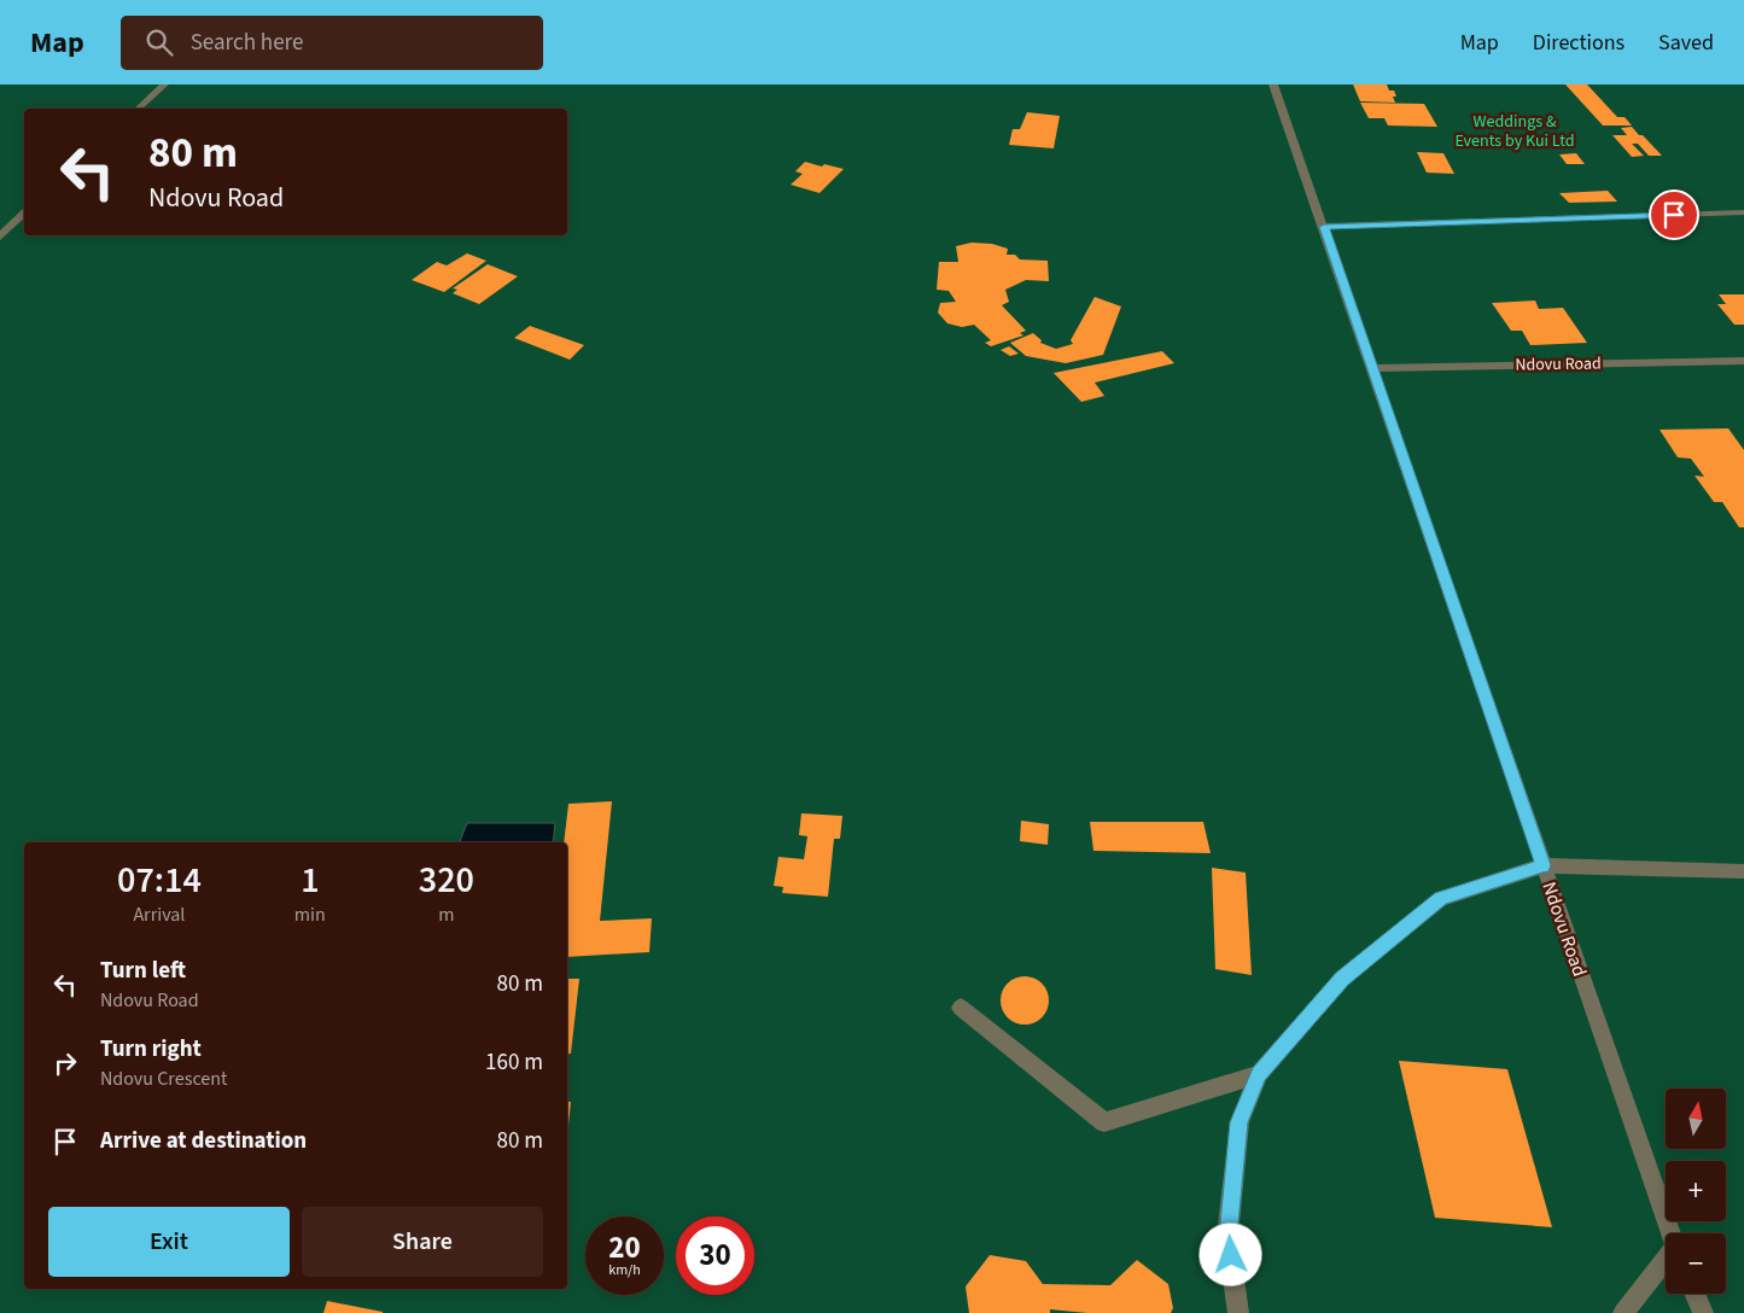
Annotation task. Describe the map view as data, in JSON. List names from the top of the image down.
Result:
{
  "streets": {
    "street": ["Ndovu Road"]
  },
  "parks": ["Weddings & Events by Kui Ltd"],
  "north": "top",
  "page": {
    "header": "Map",
    "search": "Search here",
    "nav": ["Map", "Directions", "Saved"],
    "turn": ["80 m", "Ndovu Road"],
    "eta": [
      "07:14",
      "Arrival",
      "1",
      "min",
      "320",
      "m"
    ],
    "list": [
      {
        "name": "Turn left",
        "note": "Ndovu Road",
        "value": "80 m"
      },
      {
        "name": "Turn right",
        "note": "Ndovu Crescent",
        "value": "160 m"
      },
      {
        "name": "Arrive at destination",
        "value": "80 m"
      }
    ],
    "map_buttons": ["+", "−"],
    "buttons": ["Exit", "Share"],
    "speed": "20 km/h",
    "limit": "30"
  }
}
